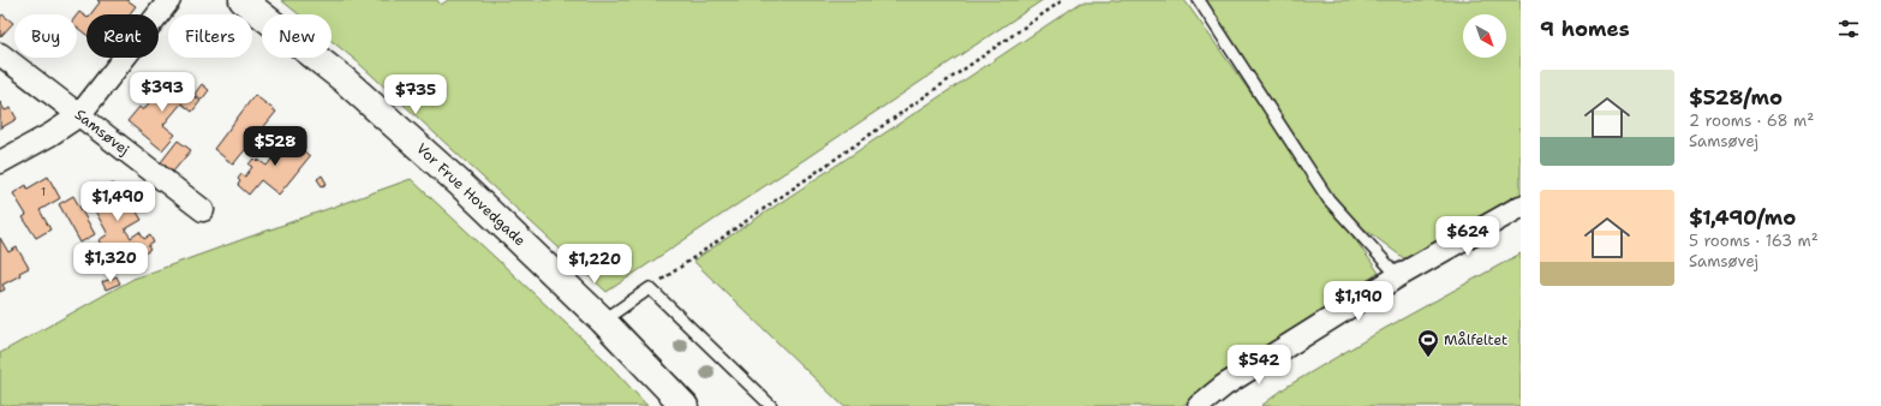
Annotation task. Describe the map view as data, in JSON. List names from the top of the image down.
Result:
{
  "streets": {
    "street": ["Samsøvej", "Vor Frue Hovedgade"]
  },
  "places": {
    "sports": ["Målfeltet"]
  },
  "house_numbers": ["1"],
  "north": "bottom right",
  "page": {
    "heading": "9 homes",
    "chip": [
      "Buy",
      "Rent",
      "Filters",
      "New"
    ],
    "list": [
      {
        "name": "$528/mo",
        "note": "2 rooms · 68 m² · Samsøvej"
      },
      {
        "name": "$1,490/mo",
        "note": "5 rooms · 163 m² · Samsøvej"
      }
    ],
    "price": [
      "$393",
      "$735",
      "$528",
      "$1,490",
      "$624",
      "$1,320",
      "$1,220",
      "$1,190",
      "$542"
    ]
  }
}
